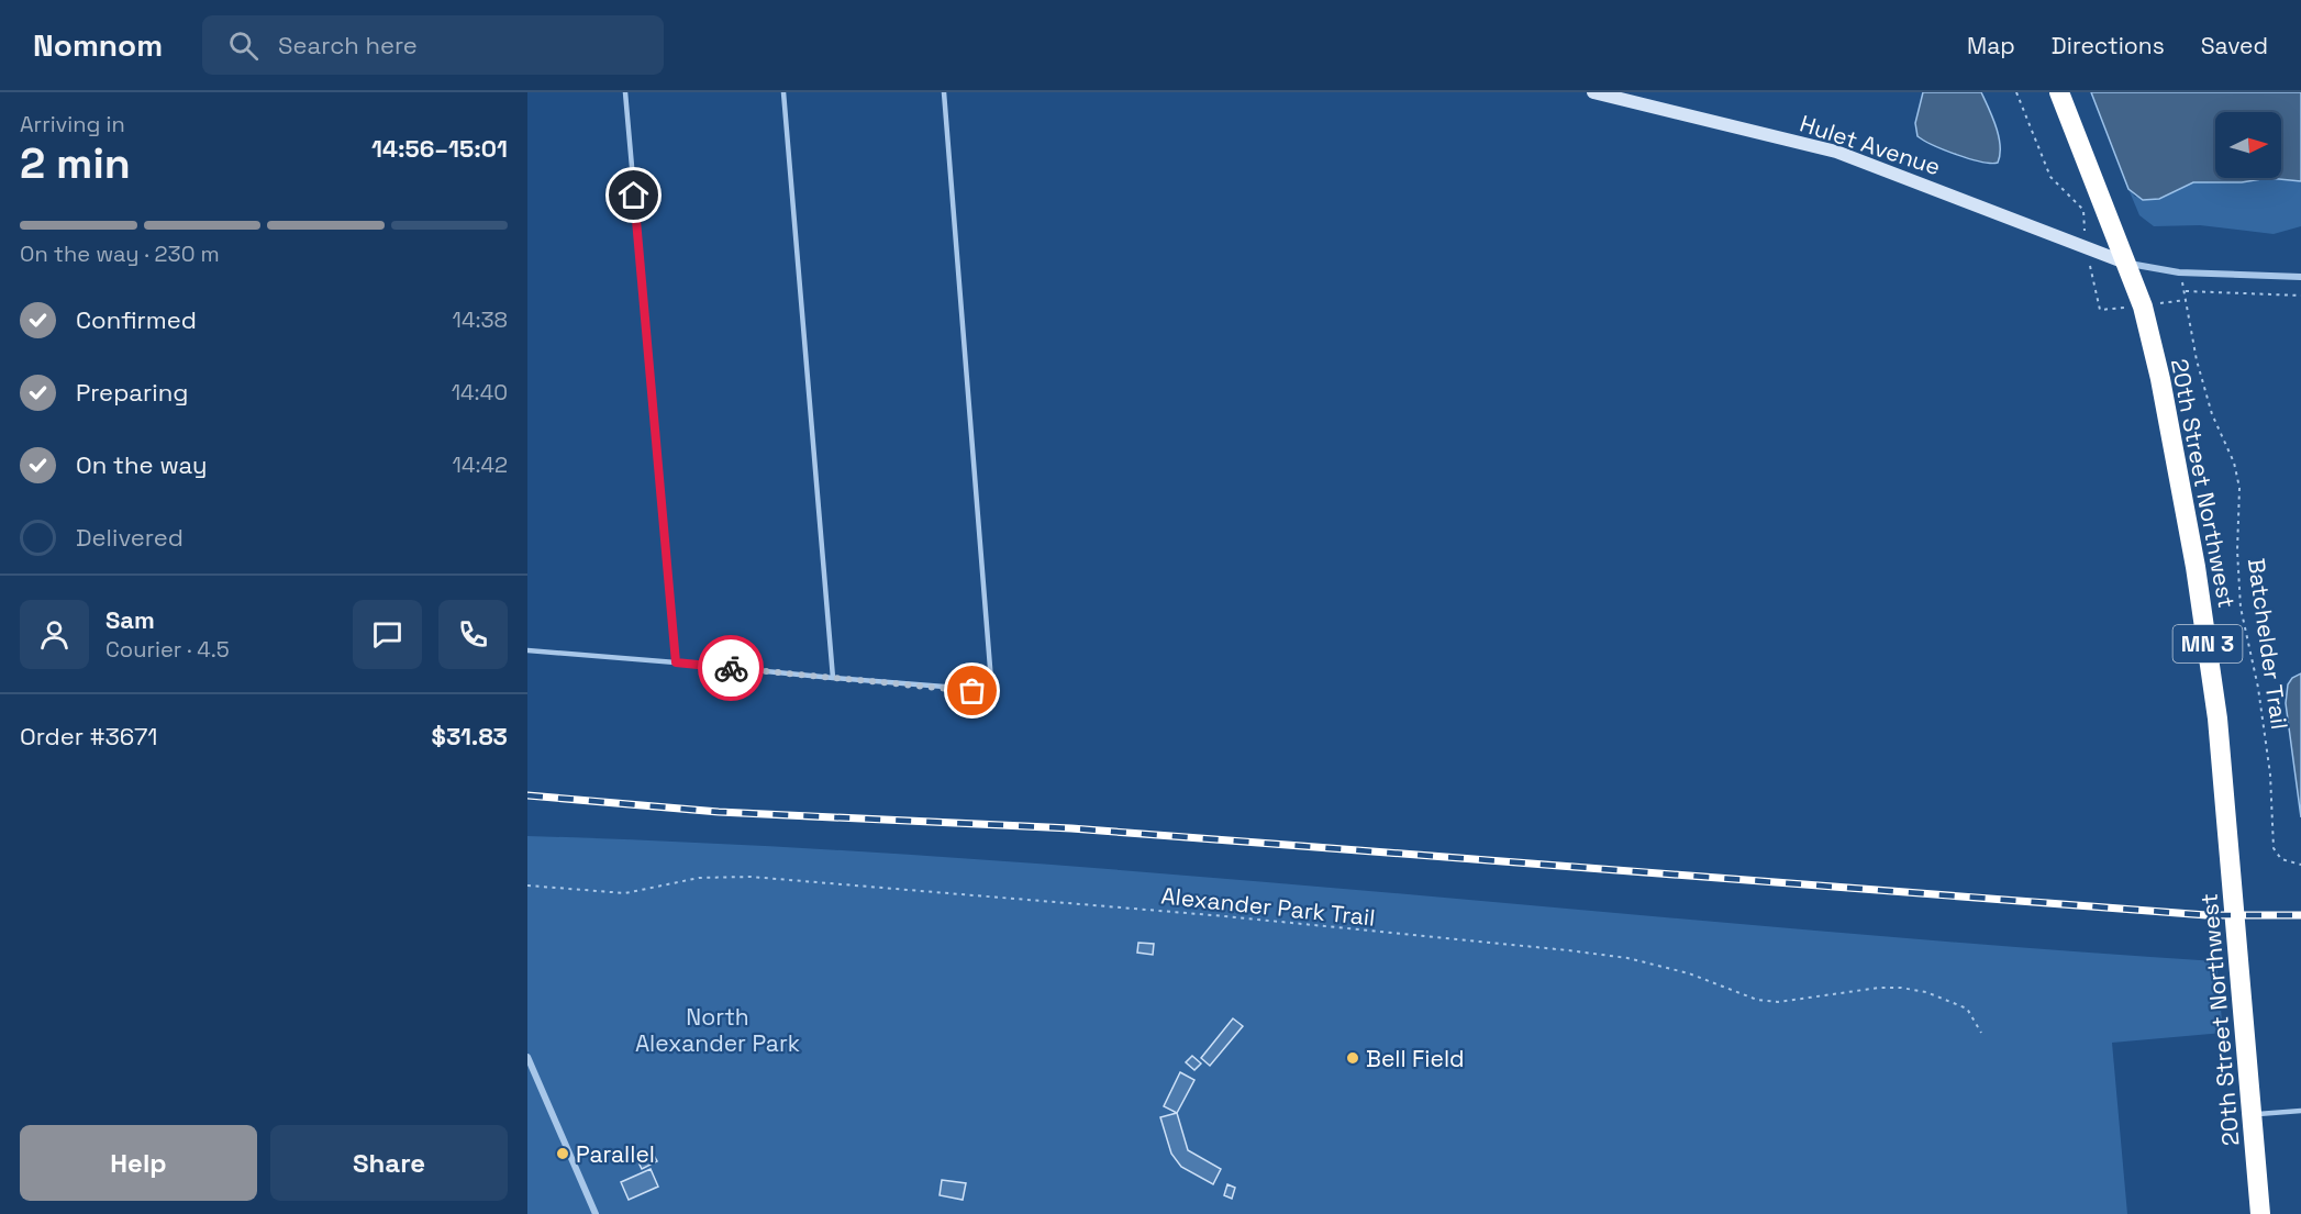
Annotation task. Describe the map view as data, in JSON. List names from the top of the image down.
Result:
{
  "streets": {
    "highway": ["20th Street Northwest", "MN 3"],
    "street": ["Hulet Avenue"],
    "path": ["Batchelder Trail", "Alexander Park Trail"]
  },
  "crossings": [
    ["Hulet Avenue", "20th Street Northwest"]
  ],
  "parks": ["North Alexander Park"],
  "places": ["Bell Field", "Parallel"],
  "north": "right",
  "page": {
    "header": "Nomnom",
    "search": "Search here",
    "nav": ["Map", "Directions", "Saved"],
    "heading": ["2 min", "Arriving in", "14:56–15:01"],
    "panel": [
      "Sam",
      "Courier · 4.5",
      "Order #3671",
      "$31.83"
    ],
    "bar": "On the way · 230 m",
    "list": [
      ["Confirmed", "14:38"],
      ["Preparing", "14:40"],
      ["On the way", "14:42"],
      "Delivered"
    ],
    "buttons": ["Help", "Share"]
  }
}
